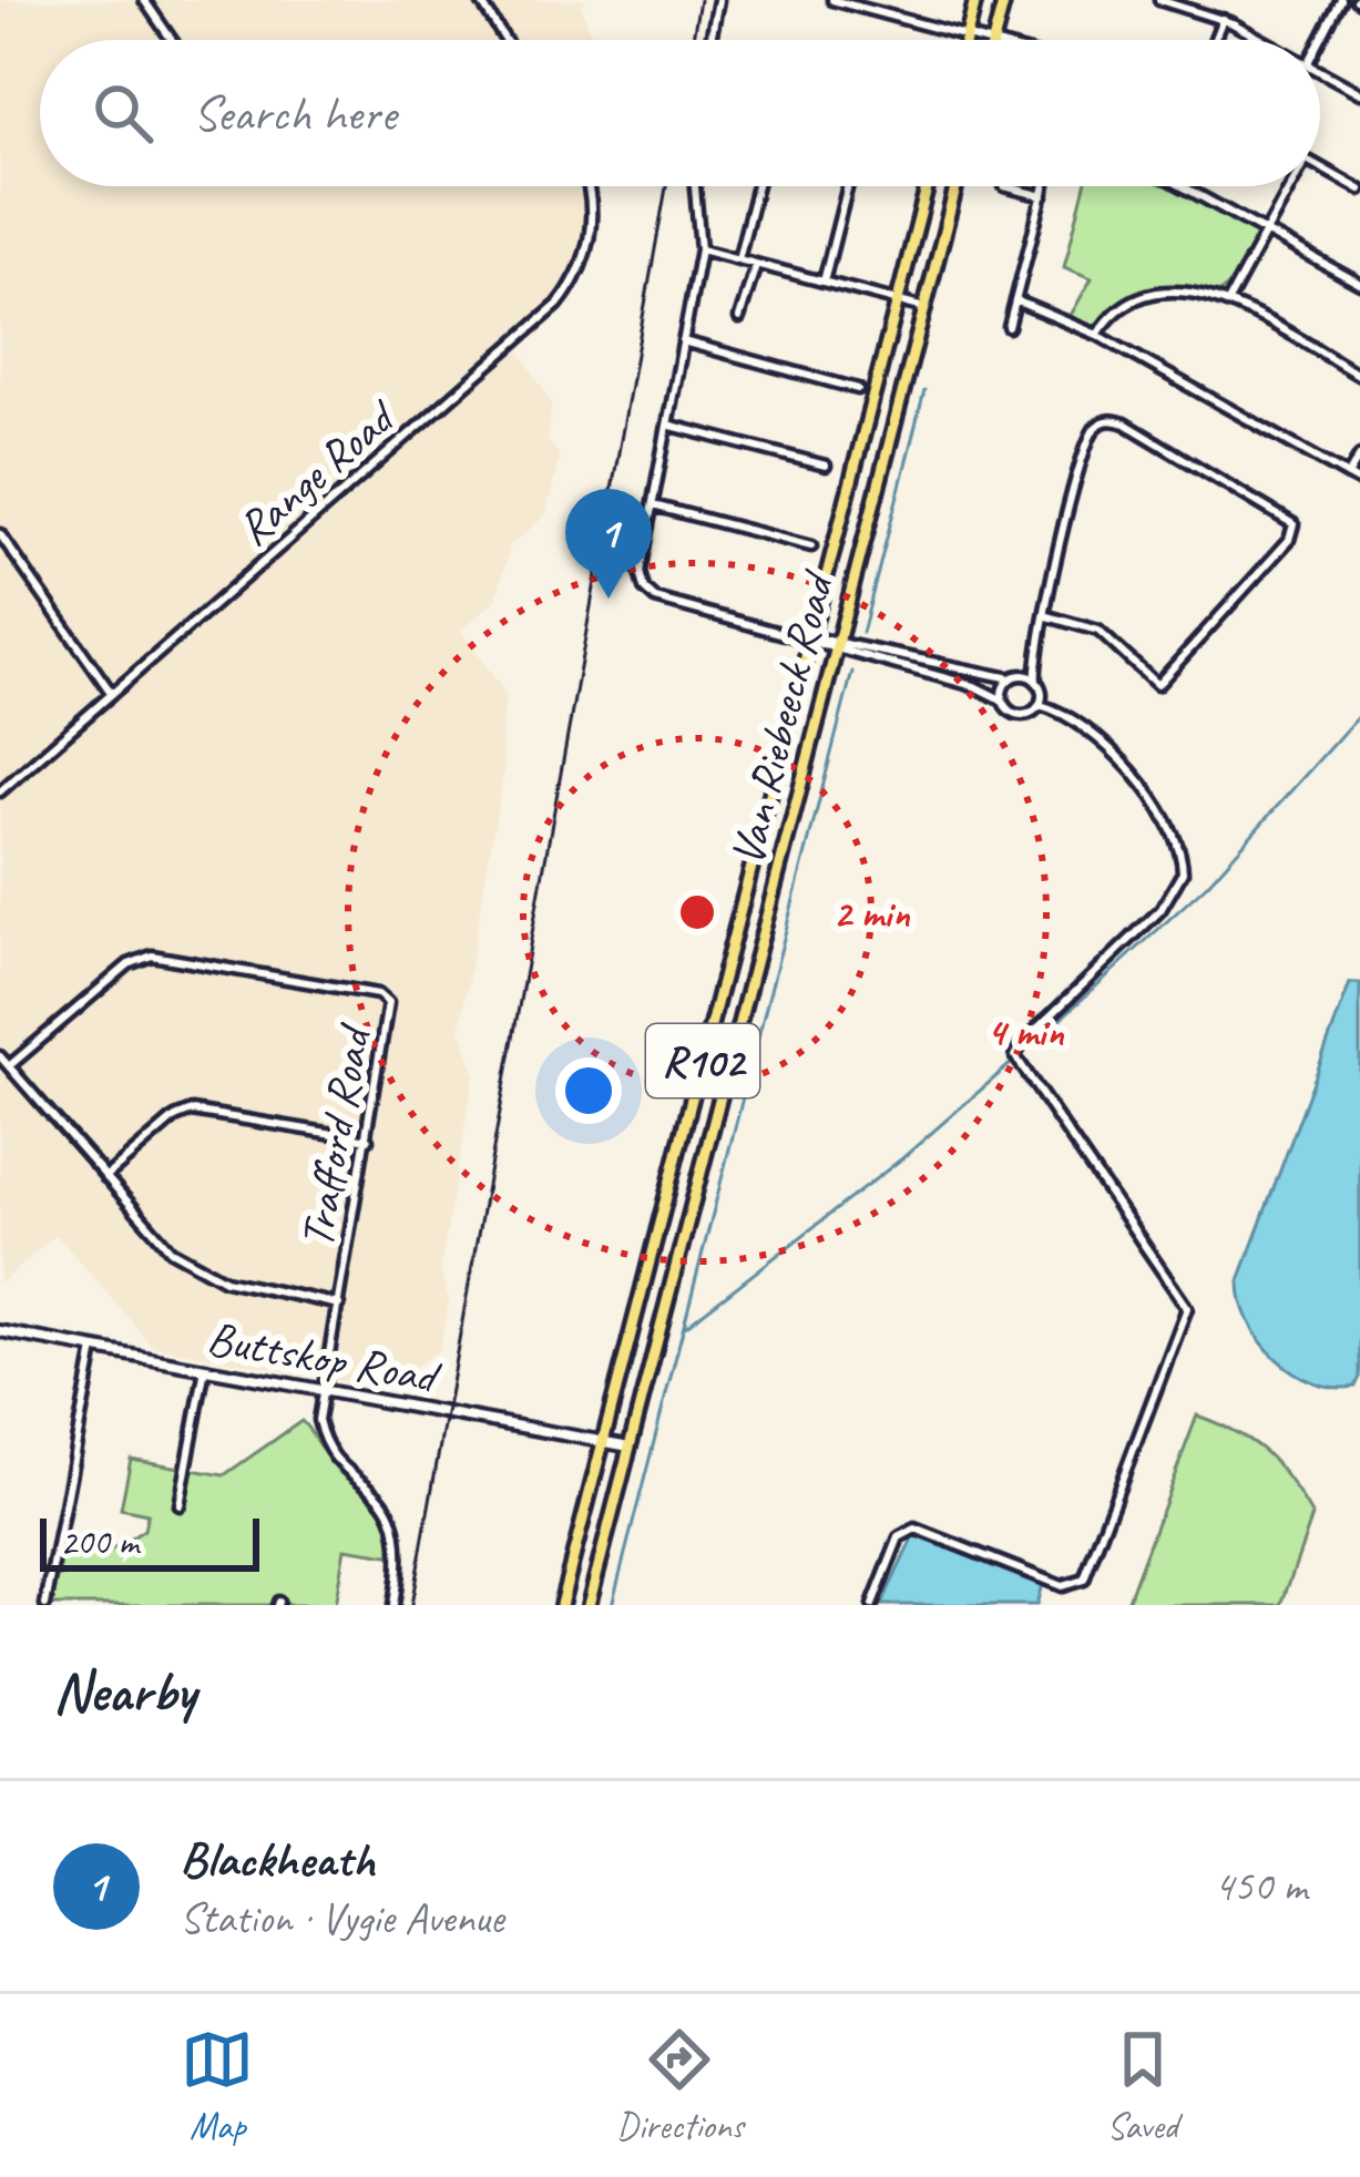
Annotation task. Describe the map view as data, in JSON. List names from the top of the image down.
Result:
{
  "streets": {
    "main road": ["Van Riebeeck Road", "R102"],
    "street": ["Range Road", "Trafford Road", "Buttskop Road"]
  },
  "crossings": [
    ["Van Riebeeck Road", "Buttskop Road"],
    ["Trafford Road", "Buttskop Road"]
  ],
  "scale_bar": "200 m",
  "page": {
    "search": "Search here",
    "pins": "1",
    "scale": "200 m",
    "heading": "Nearby",
    "list": [
      {
        "mark": "1",
        "name": "Blackheath",
        "note": "Station · Vygie Avenue",
        "value": "450 m"
      }
    ],
    "nav": ["Map", "Directions", "Saved"]
  },
  "rings": ["2 min", "4 min"]
}
